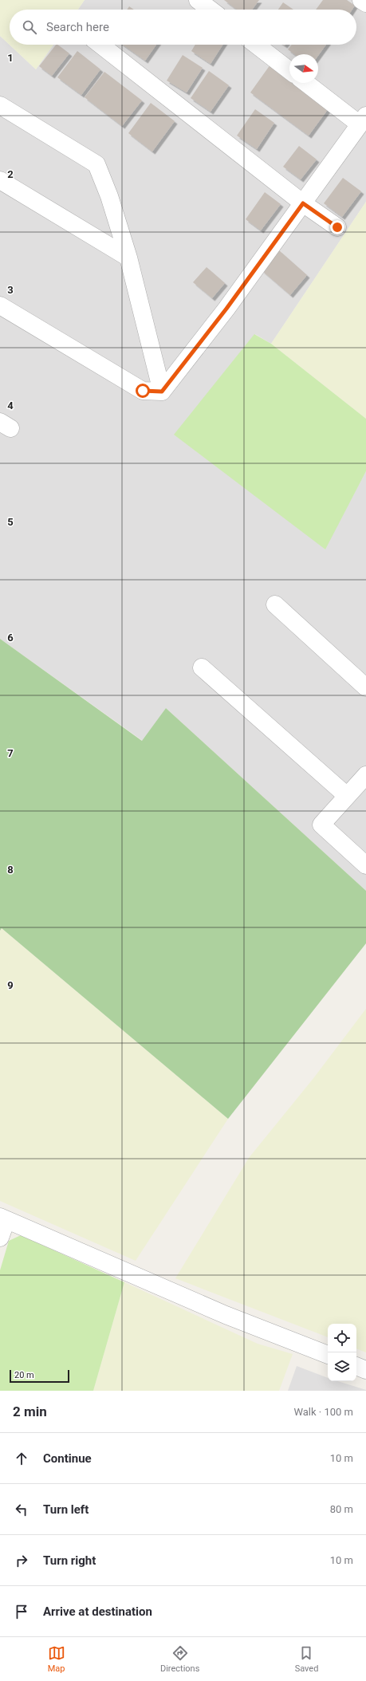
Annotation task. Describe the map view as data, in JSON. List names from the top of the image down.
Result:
{
  "scale_bar": "20 m",
  "north": "right",
  "page": {
    "search": "Search here",
    "scale": "20 m",
    "heading": ["2 min", "Walk · 100 m"],
    "list": [
      ["Continue", "10 m"],
      ["Turn left", "80 m"],
      ["Turn right", "10 m"],
      "Arrive at destination"
    ],
    "nav": ["Map", "Directions", "Saved"]
  },
  "grid": {
    "rows": [
      "1",
      "2",
      "3",
      "4",
      "5",
      "6",
      "7",
      "8",
      "9"
    ]
  }
}
